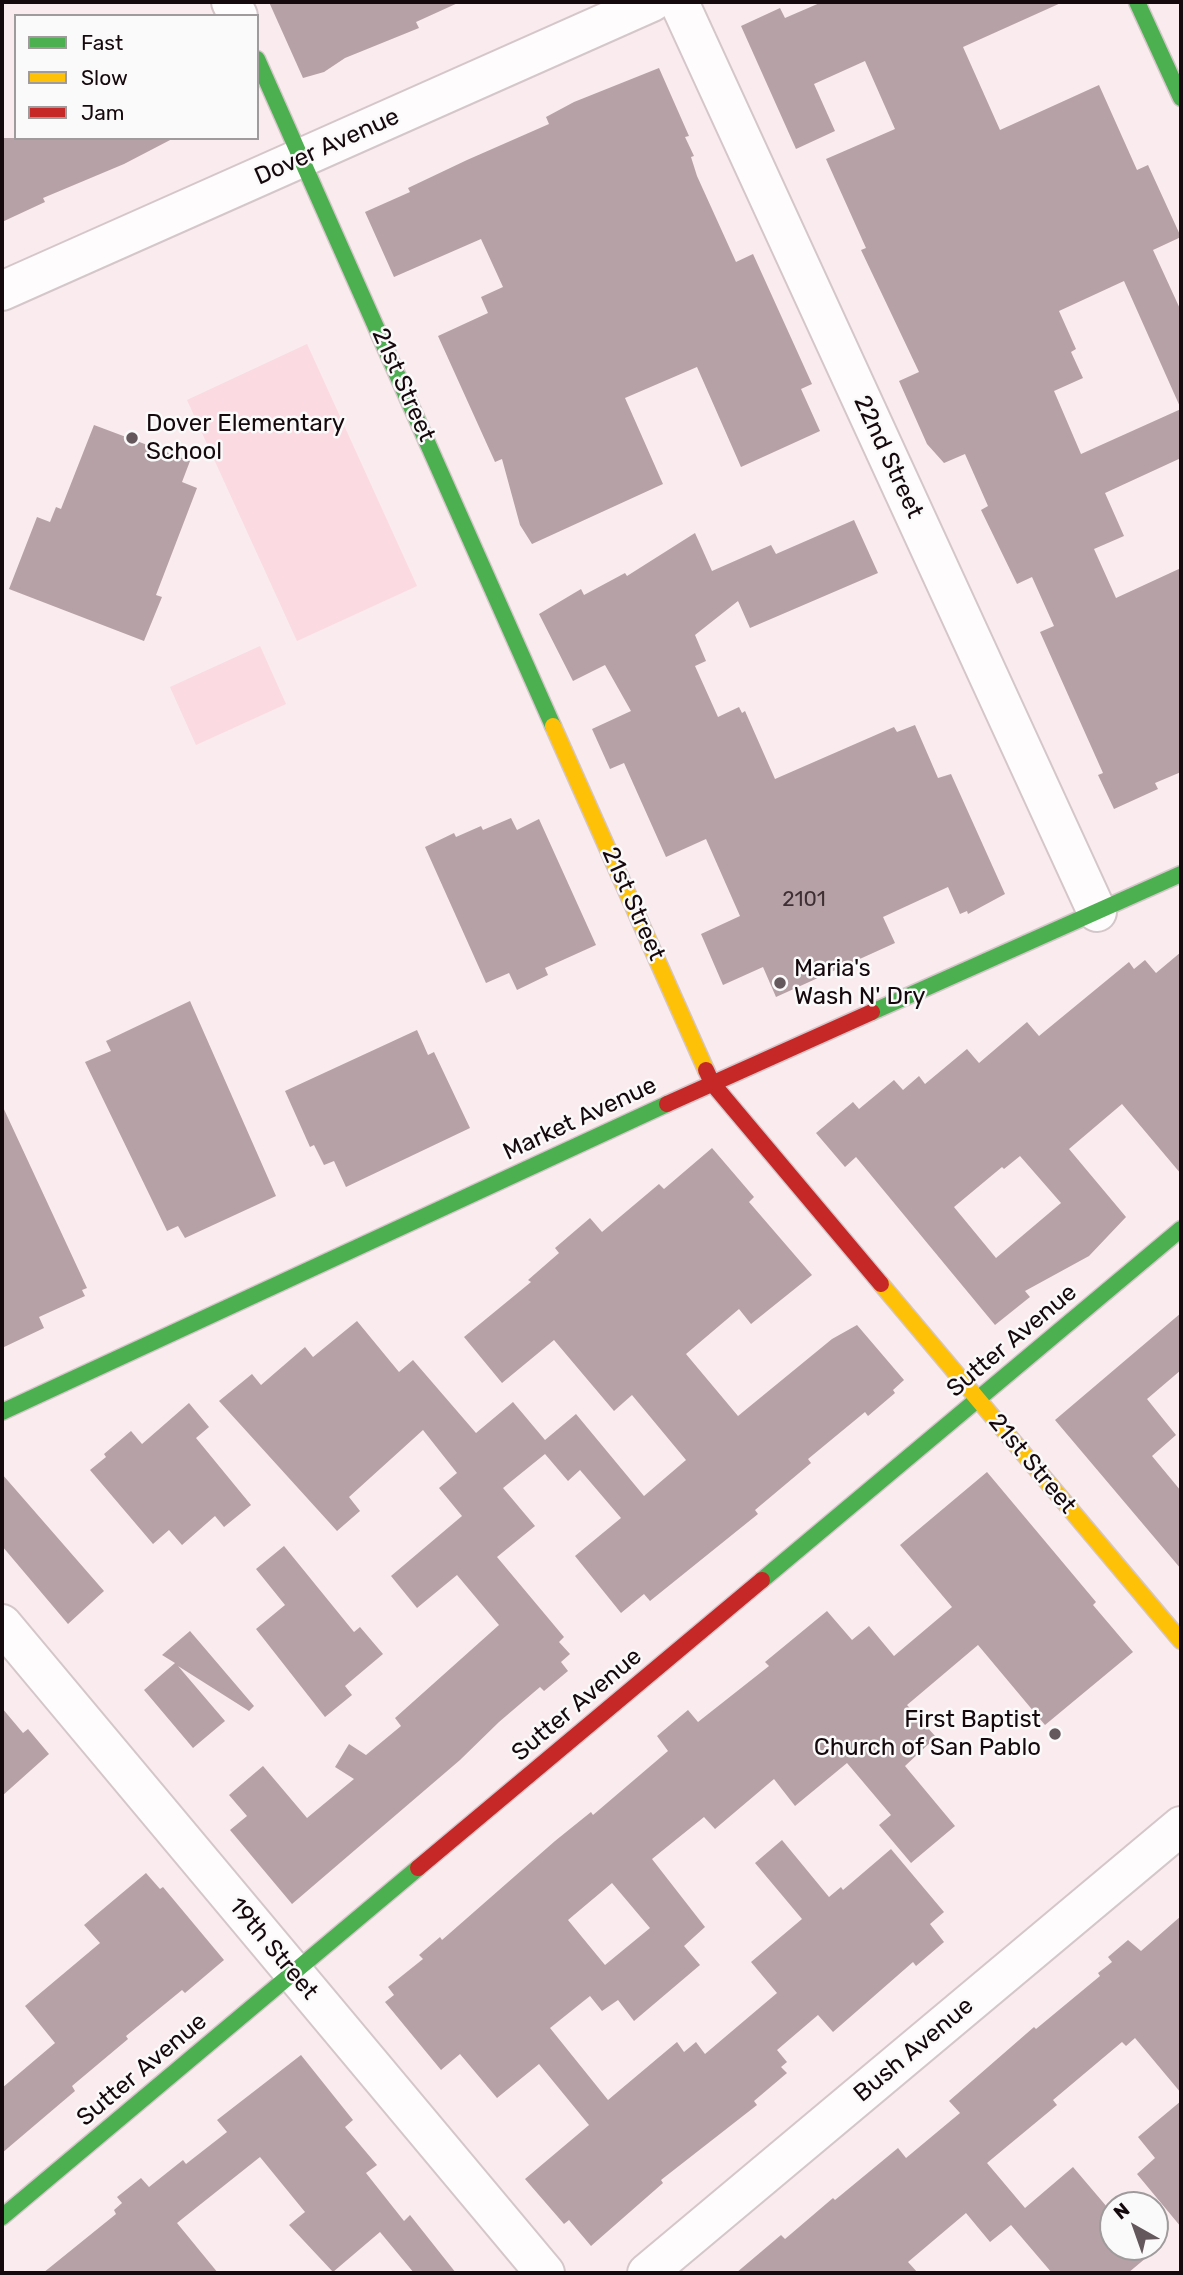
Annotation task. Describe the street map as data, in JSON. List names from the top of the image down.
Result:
{
  "streets": {
    "street": [
      "Dover Avenue",
      "21st Street",
      "22nd Street",
      "Market Avenue",
      "Sutter Avenue",
      "19th Street",
      "Bush Avenue"
    ]
  },
  "crossings": [
    ["Dover Avenue", "21st Street"],
    ["21st Street", "Market Avenue"],
    ["21st Street", "Sutter Avenue"],
    ["22nd Street", "Market Avenue"],
    ["Sutter Avenue", "19th Street"]
  ],
  "places": ["Dover Elementary School", "Maria's Wash N' Dry", "First Baptist Church of San Pablo"],
  "house_numbers": ["2101"],
  "legend": ["Fast", "Slow", "Jam"],
  "north": "top left"
}
